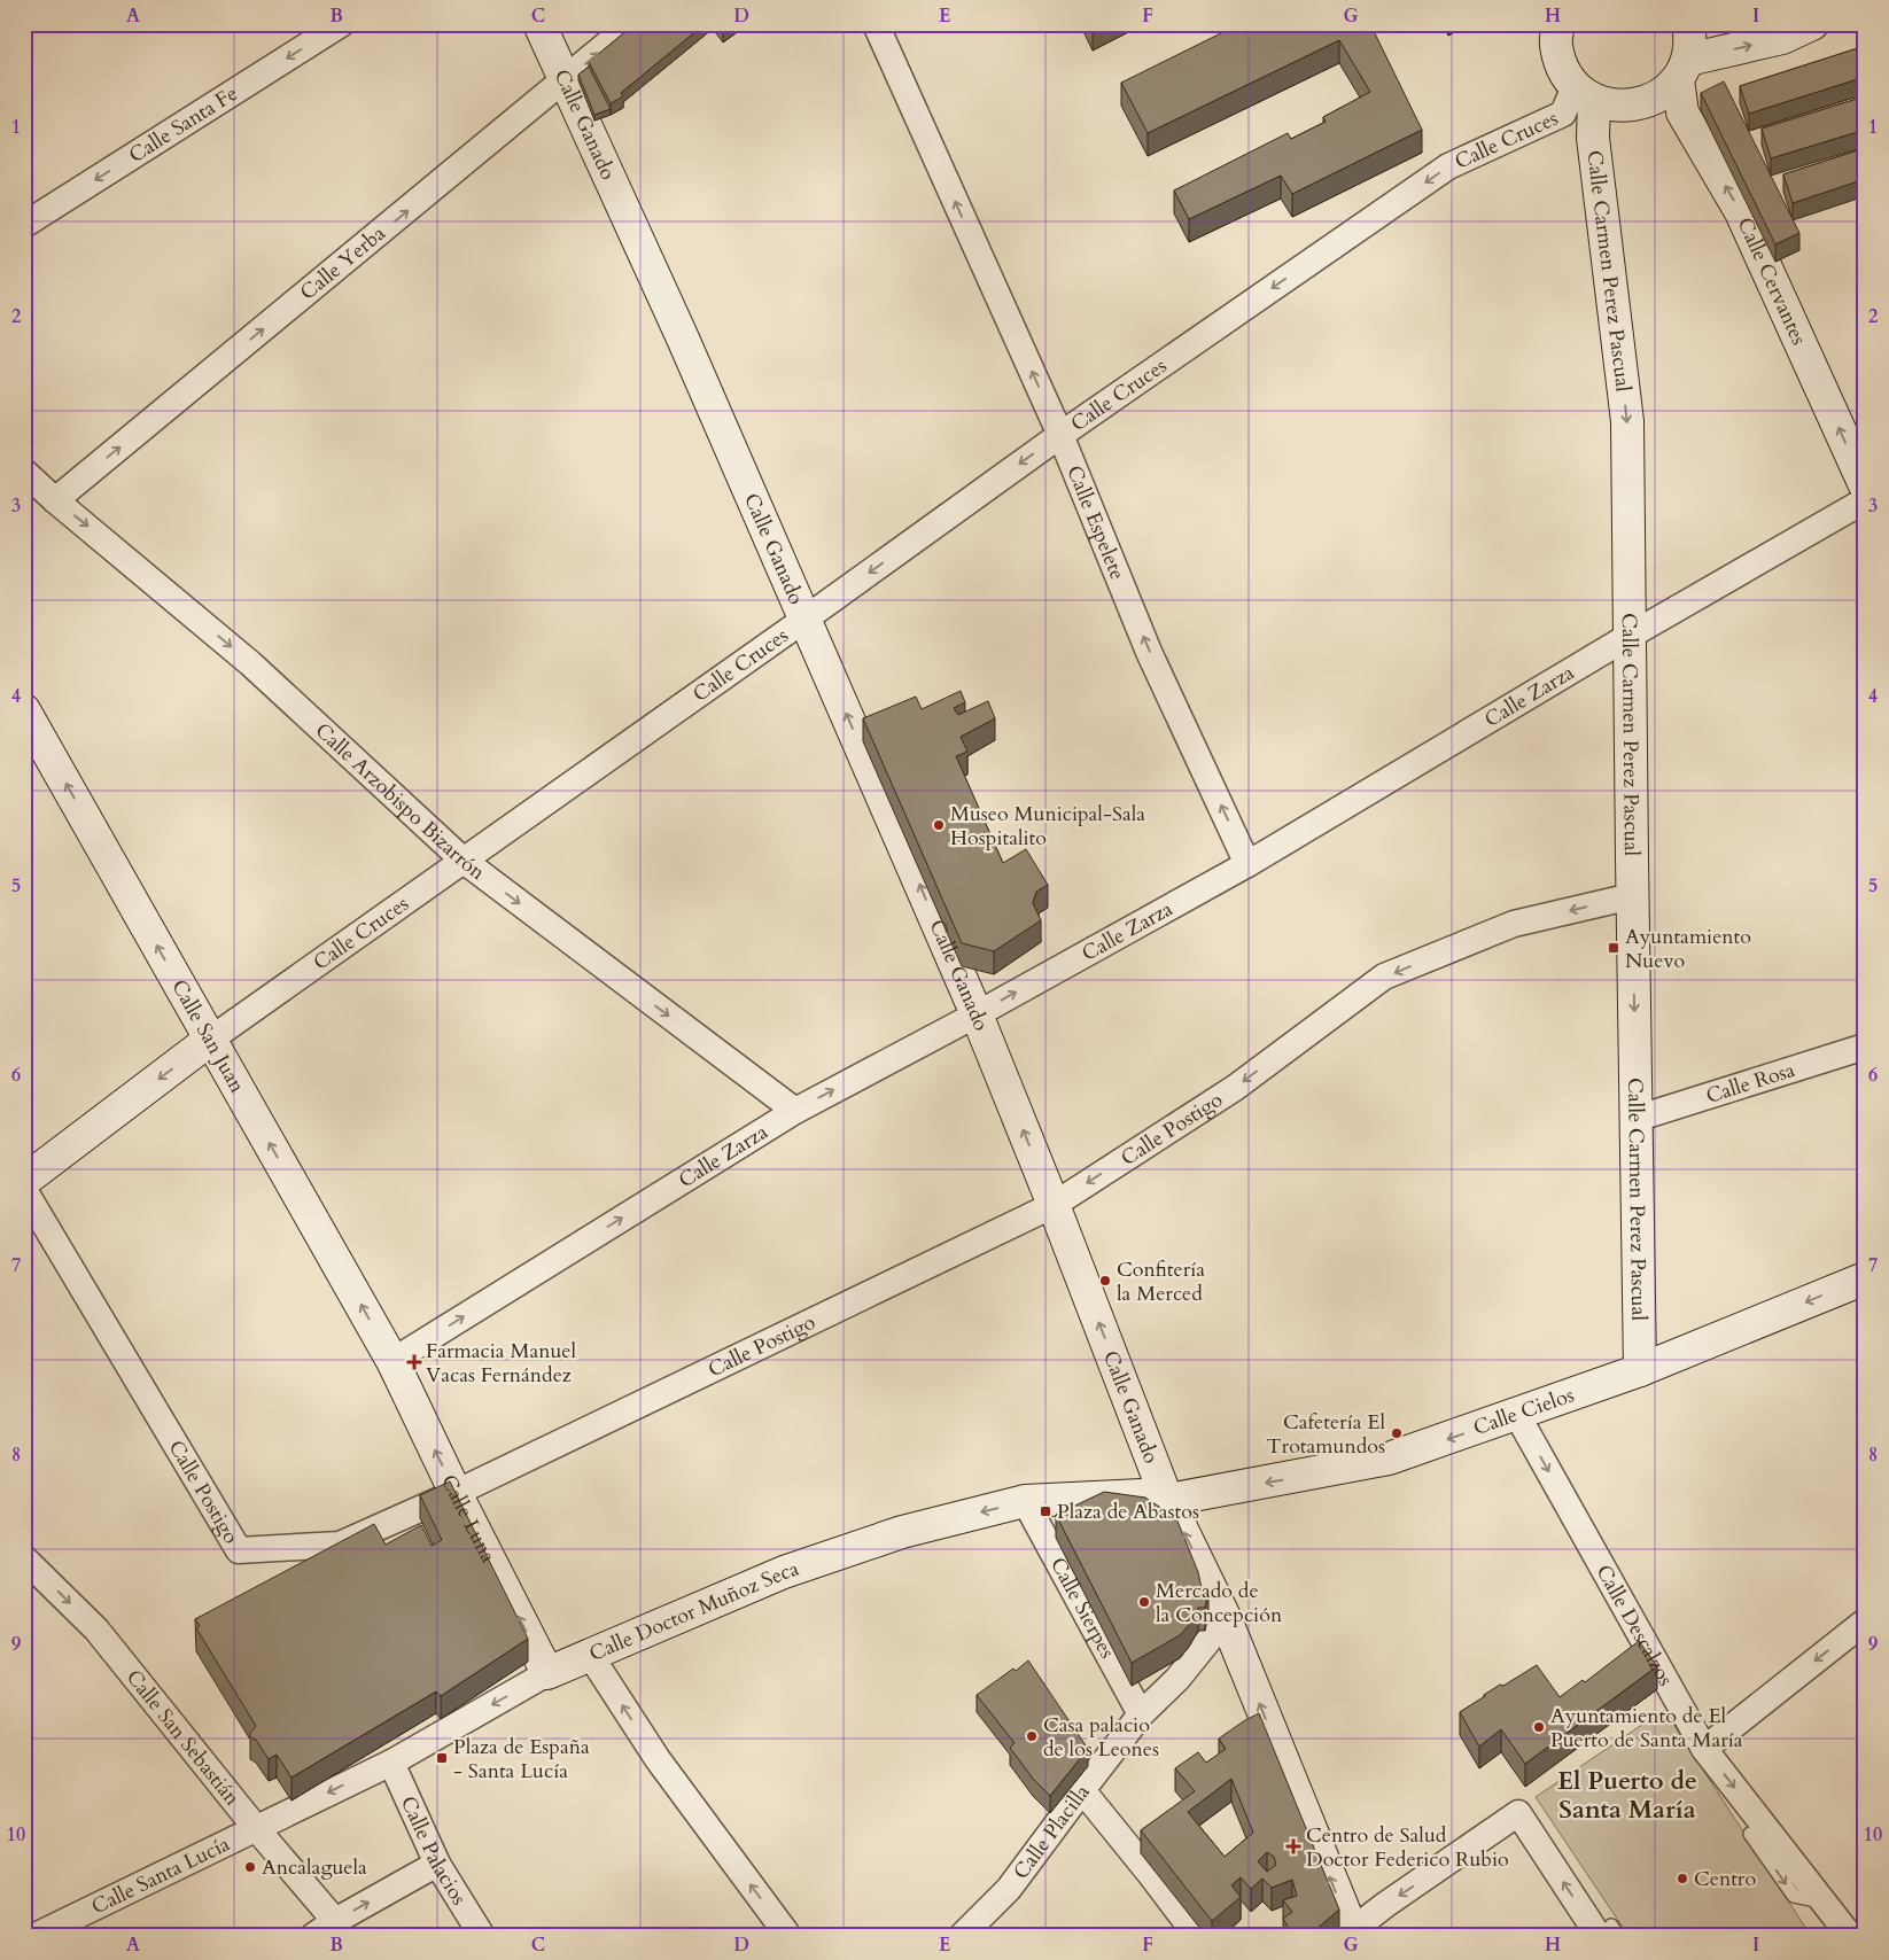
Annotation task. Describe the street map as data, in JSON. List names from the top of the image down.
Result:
{
  "streets": {
    "street": [
      "Calle Ganado",
      "Calle Santa Fe",
      "Calle Cruces",
      "Calle Yerba",
      "Calle Carmen Perez Pascual",
      "Calle Cervantes",
      "Calle Espelete",
      "Calle Zarza",
      "Calle Arzobispo Bizarrón",
      "Calle San Juan",
      "Calle Rosa",
      "Calle Postigo",
      "Calle Cielos",
      "Calle Luna",
      "Calle Sierpes",
      "Calle Doctor Muñoz Seca",
      "Calle Descalzos",
      "Calle San Sebastián",
      "Calle Placilla",
      "Calle Palacios",
      "Calle Santa Lucía"
    ]
  },
  "crossings": [
    ["Calle Ganado", "Calle Cruces"],
    ["Calle Ganado", "Calle Yerba"],
    ["Calle Ganado", "Calle Zarza"],
    ["Calle Ganado", "Calle Postigo"],
    ["Calle Ganado", "Calle Cielos"],
    ["Calle Ganado", "Calle Doctor Muñoz Seca"],
    ["Calle Ganado", "Calle Placilla"],
    ["Calle Cruces", "Calle Carmen Perez Pascual"],
    ["Calle Cruces", "Calle Espelete"],
    ["Calle Cruces", "Calle Arzobispo Bizarrón"],
    ["Calle Cruces", "Calle San Juan"],
    ["Calle Yerba", "Calle Arzobispo Bizarrón"],
    ["Calle Carmen Perez Pascual", "Calle Zarza"],
    ["Calle Carmen Perez Pascual", "Calle Rosa"],
    ["Calle Carmen Perez Pascual", "Calle Postigo"],
    ["Calle Carmen Perez Pascual", "Calle Cielos"],
    ["Calle Espelete", "Calle Zarza"],
    ["Calle Zarza", "Calle Arzobispo Bizarrón"],
    ["Calle Zarza", "Calle San Juan"],
    ["Calle Zarza", "Calle Luna"],
    ["Calle San Juan", "Calle Luna"],
    ["Calle Postigo", "Calle Luna"],
    ["Calle Cielos", "Calle Doctor Muñoz Seca"],
    ["Calle Cielos", "Calle Descalzos"],
    ["Calle Luna", "Calle Doctor Muñoz Seca"],
    ["Calle Sierpes", "Calle Doctor Muñoz Seca"],
    ["Calle Sierpes", "Calle Placilla"],
    ["Calle Doctor Muñoz Seca", "Calle San Sebastián"],
    ["Calle Doctor Muñoz Seca", "Calle Palacios"],
    ["Calle Doctor Muñoz Seca", "Calle Santa Lucía"],
    ["Calle San Sebastián", "Calle Santa Lucía"]
  ],
  "one_way": [
    "Calle Ganado",
    "Calle Santa Fe",
    "Calle Cruces",
    "Calle Yerba",
    "Calle Carmen Perez Pascual",
    "Calle Cervantes",
    "Calle Espelete",
    "Calle Zarza",
    "Calle Arzobispo Bizarrón",
    "Calle San Juan",
    "Calle Cielos",
    "Calle Luna",
    "Calle Doctor Muñoz Seca",
    "Calle Descalzos",
    "Calle San Sebastián"
  ],
  "districts": ["El Puerto de Santa María"],
  "places": {
    "other": [
      "Museo Municipal-Sala Hospitalito",
      "Confitería la Merced",
      "Cafetería El Trotamundos",
      "Mercado de la Concepción",
      "Ayuntamiento de El Puerto de Santa María",
      "Casa palacio de los Leones",
      "Ancalaguela",
      "Centro"
    ],
    "transit": ["Ayuntamiento Nuevo", "Plaza de Abastos", "Plaza de España - Santa Lucía"],
    "health": ["Farmacia Manuel Vacas Fernández", "Centro de Salud Doctor Federico Rubio"]
  },
  "grid": {
    "columns": [
      "A",
      "B",
      "C",
      "D",
      "E",
      "F",
      "G",
      "H",
      "I"
    ],
    "rows": [
      "1",
      "2",
      "3",
      "4",
      "5",
      "6",
      "7",
      "8",
      "9",
      "10"
    ]
  }
}
